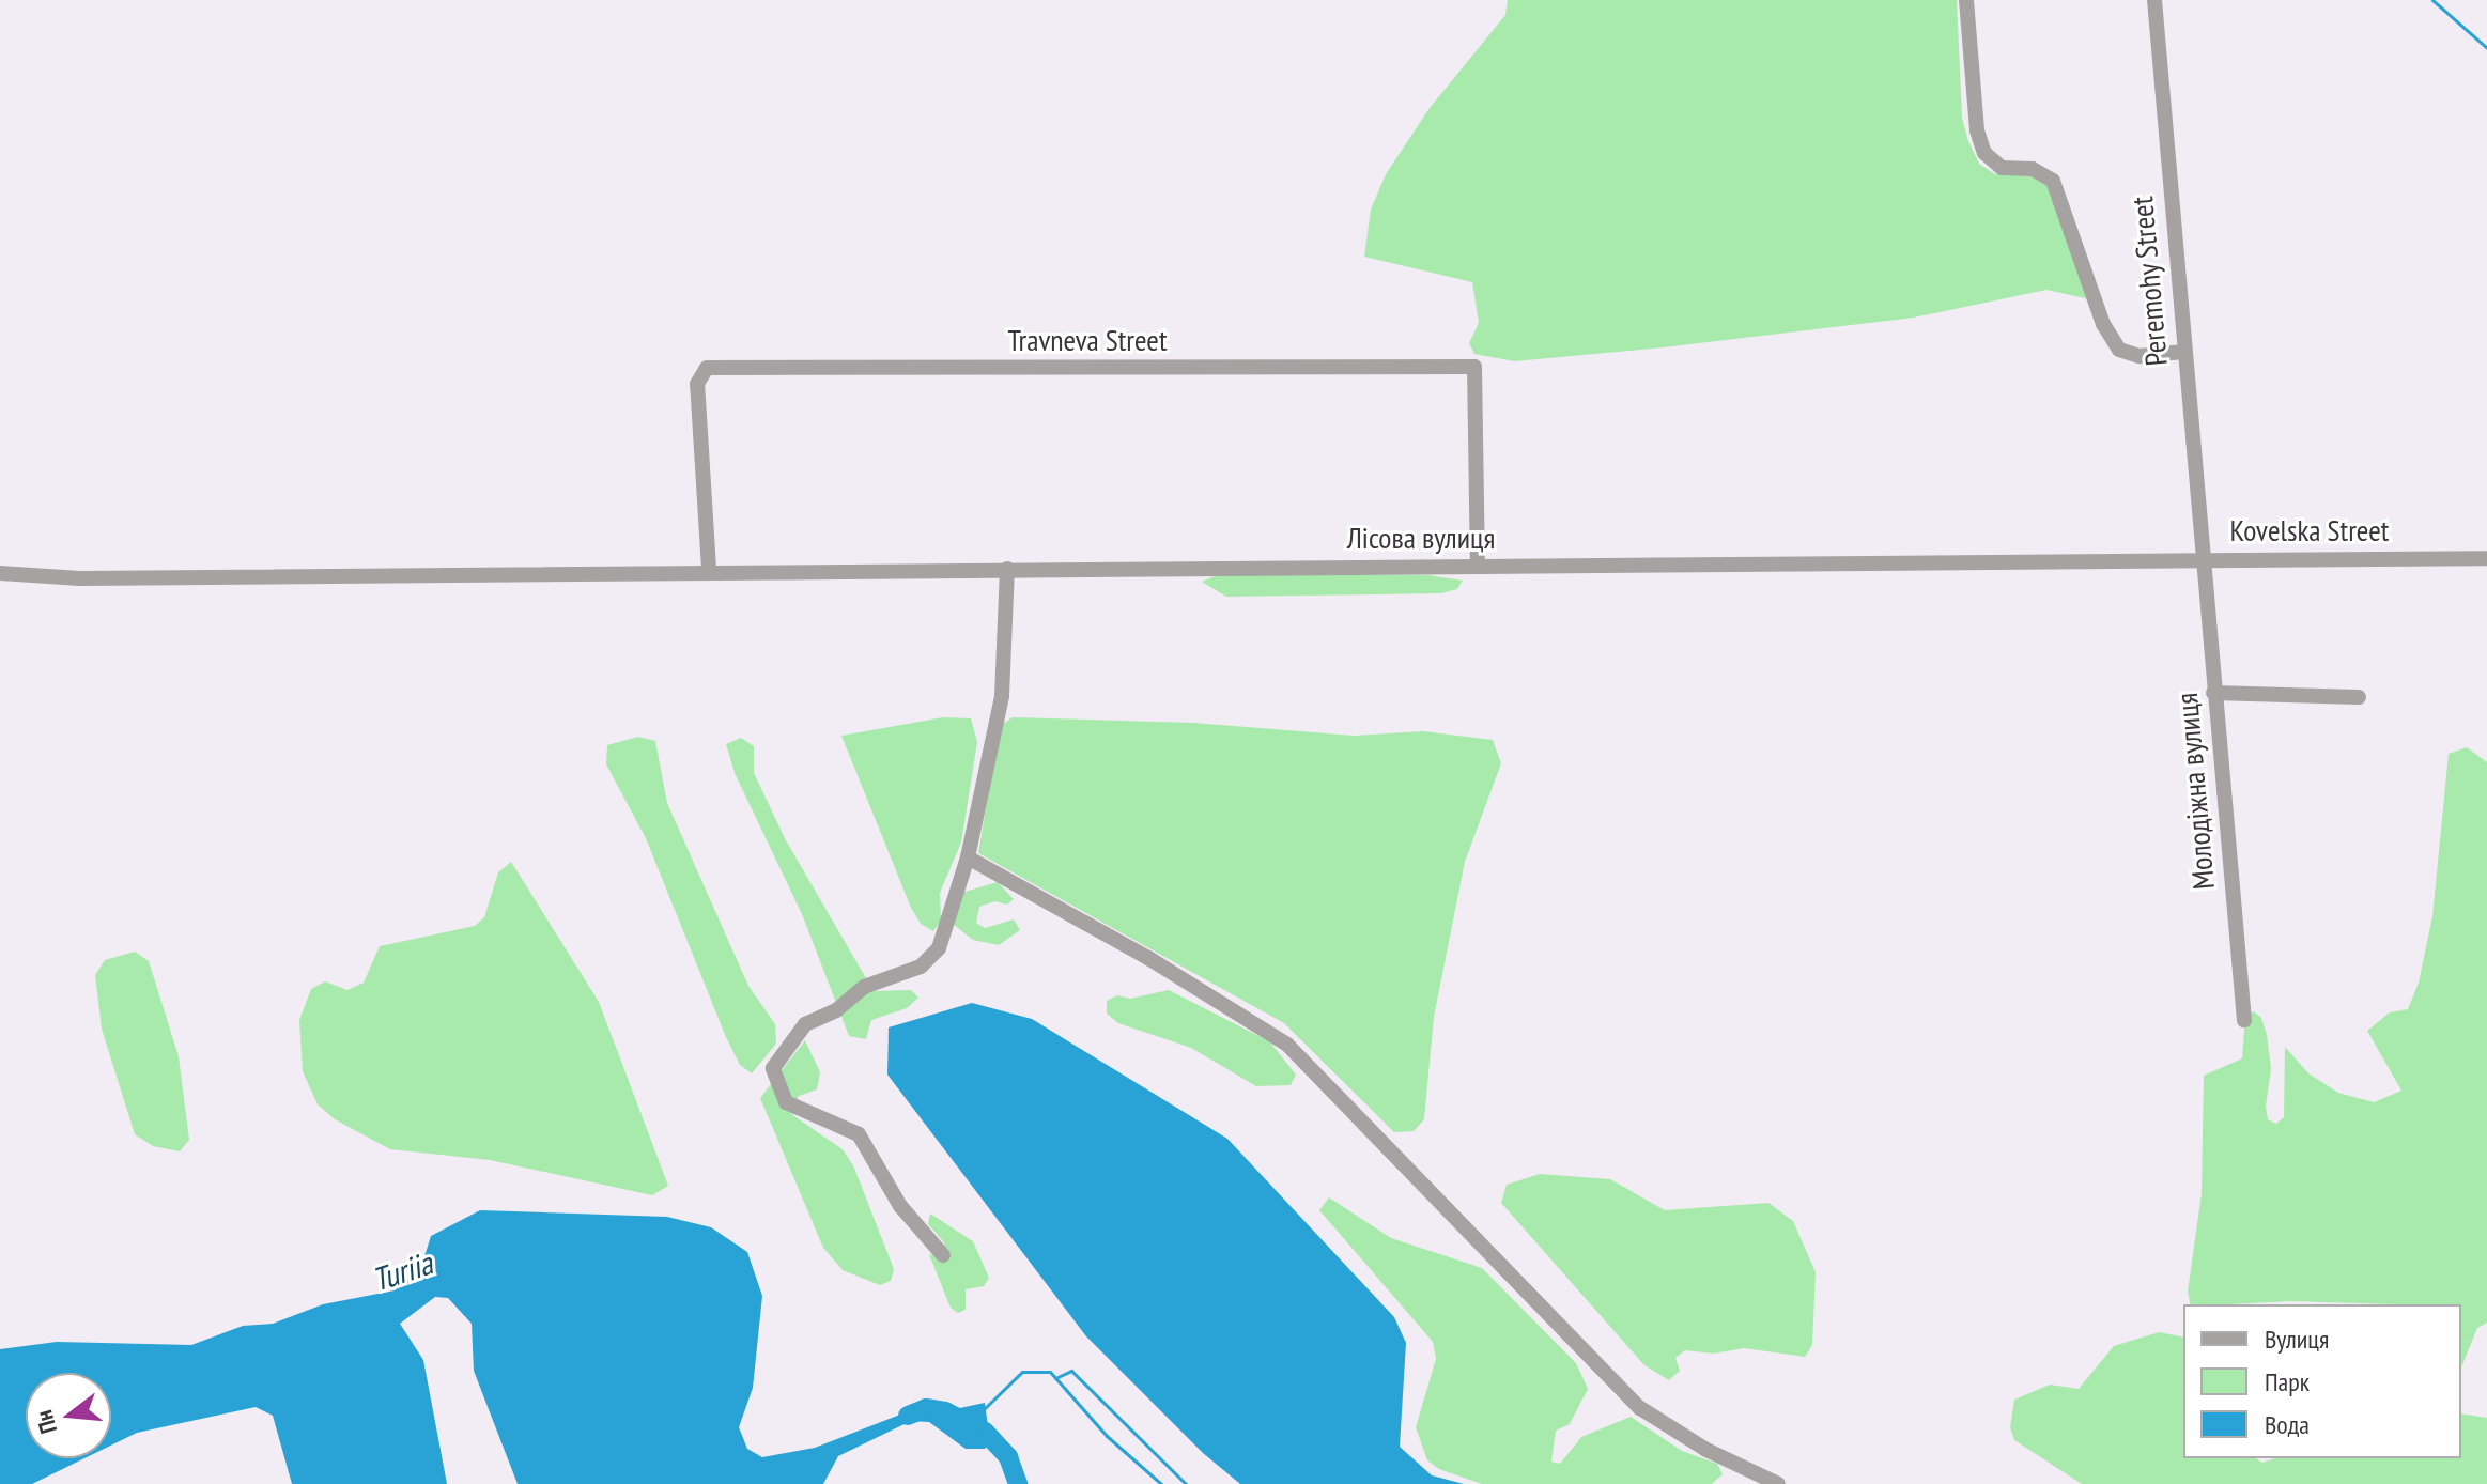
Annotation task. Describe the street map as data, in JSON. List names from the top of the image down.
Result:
{
  "streets": {
    "street": [
      "Peremohy Street",
      "Travneva Street",
      "Kovelska Street",
      "Лісова вулиця",
      "Молодіжна вулиця"
    ]
  },
  "crossings": [
    ["Peremohy Street", "Kovelska Street"],
    ["Peremohy Street", "Молодіжна вулиця"],
    ["Travneva Street", "Лісова вулиця"],
    ["Kovelska Street", "Лісова вулиця"],
    ["Kovelska Street", "Молодіжна вулиця"]
  ],
  "water": ["Turiia"],
  "legend": ["Вулиця", "Парк", "Вода"],
  "north": "left"
}
